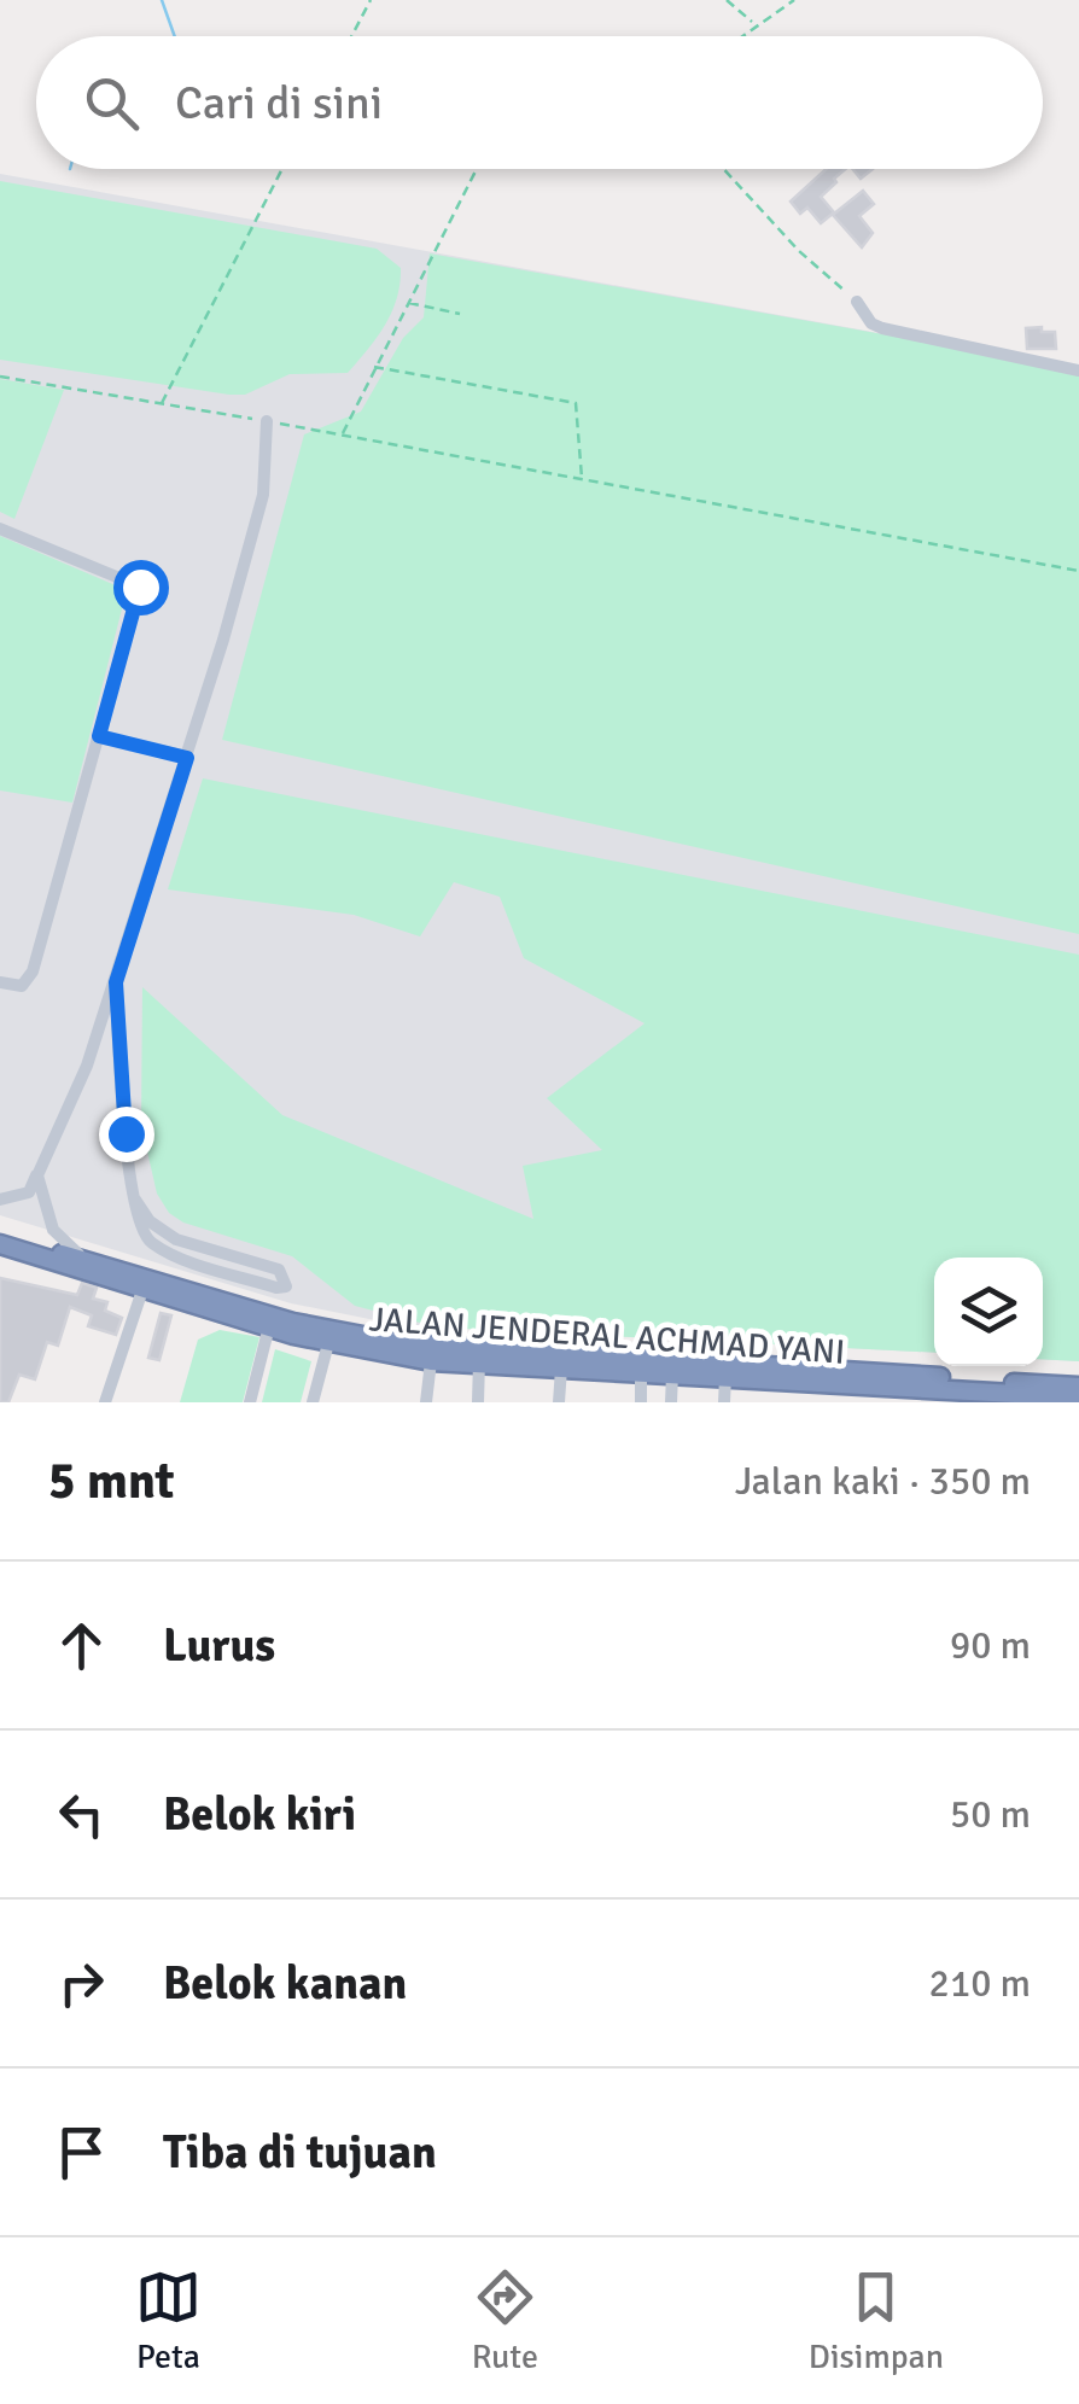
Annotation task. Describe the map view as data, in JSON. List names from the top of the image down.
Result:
{
  "streets": {
    "highway": ["JALAN JENDERAL ACHMAD YANI"]
  },
  "page": {
    "search": "Cari di sini",
    "heading": ["5 mnt", "Jalan kaki · 350 m"],
    "list": [
      ["Lurus", "90 m"],
      ["Belok kiri", "50 m"],
      ["Belok kanan", "210 m"],
      "Tiba di tujuan"
    ],
    "nav": ["Peta", "Rute", "Disimpan"]
  }
}
